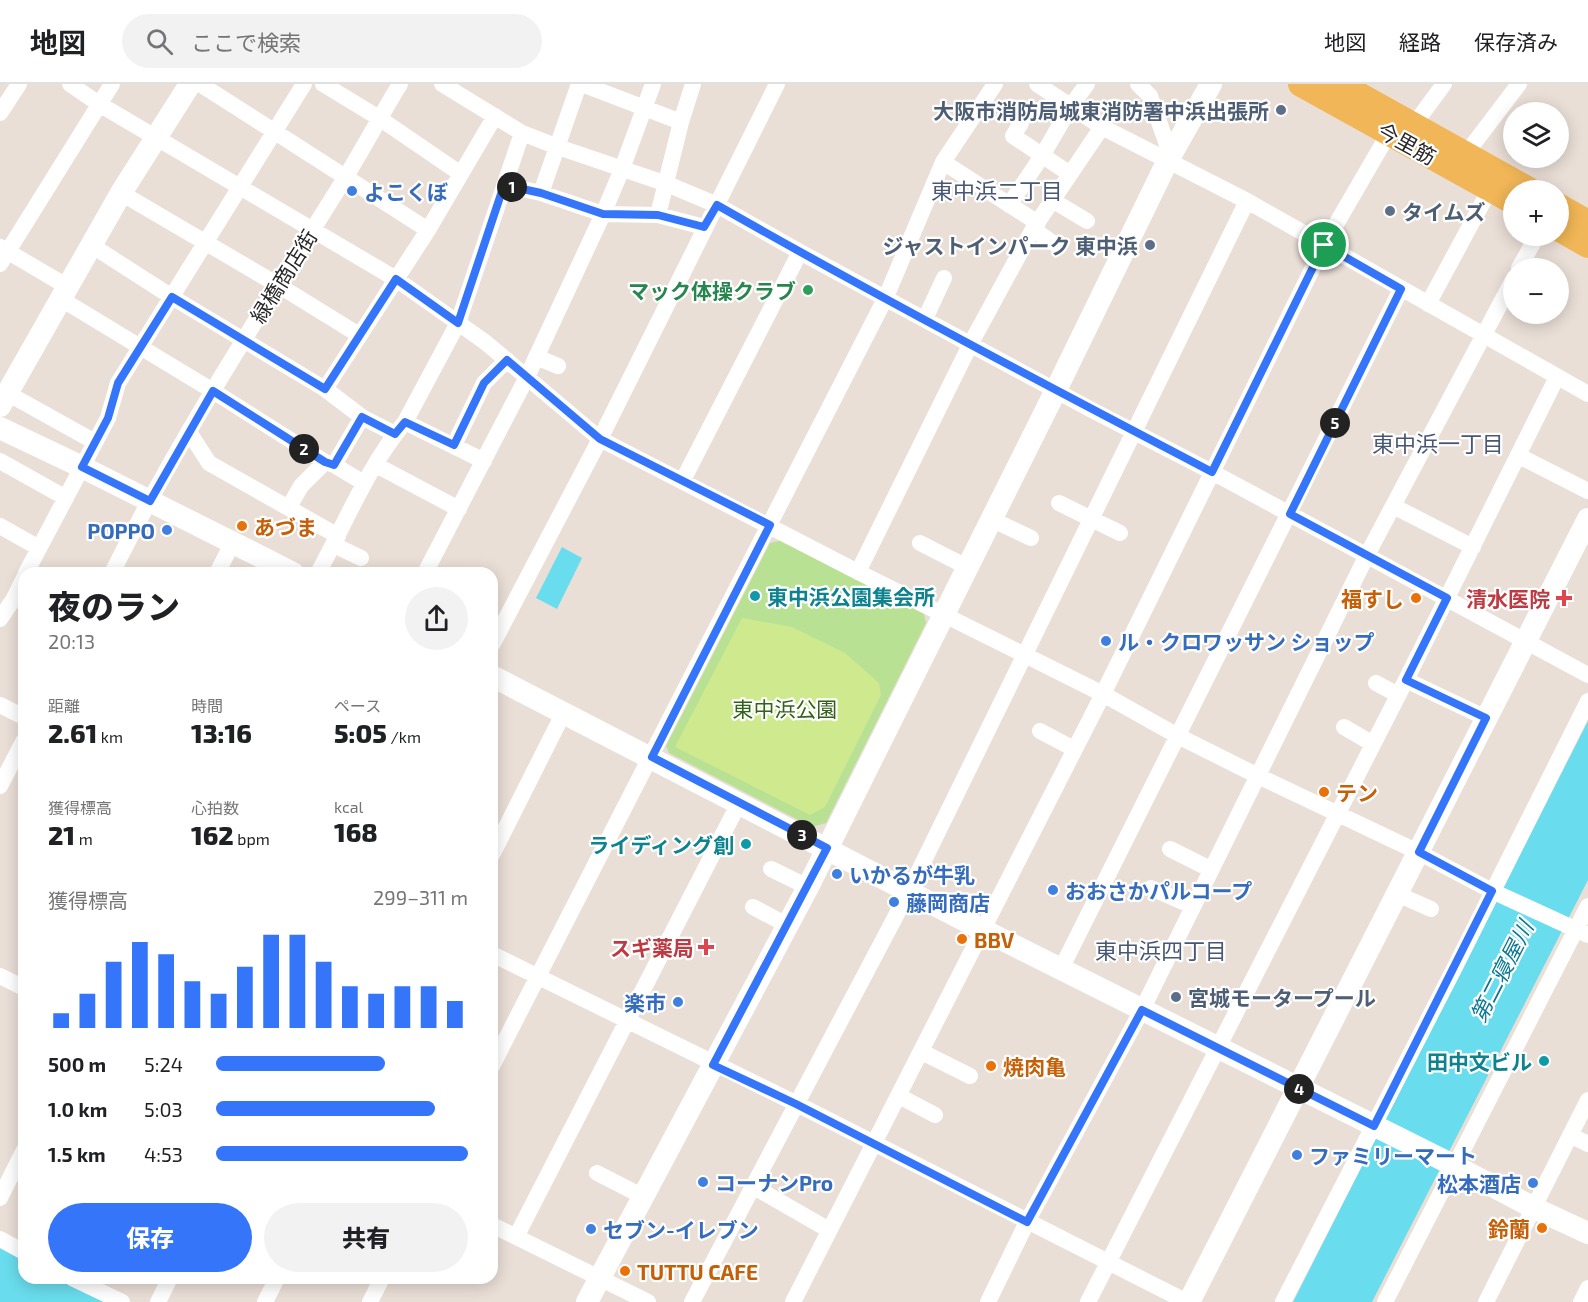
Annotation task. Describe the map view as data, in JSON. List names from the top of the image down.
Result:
{
  "streets": {
    "main road": ["今里筋"],
    "street": ["緑橋商店街"]
  },
  "districts": ["東中浜二丁目", "東中浜一丁目", "東中浜四丁目"],
  "water": ["第二寝屋川"],
  "parks": ["東中浜公園"],
  "places": {
    "other": [
      "大阪市消防局城東消防署中浜出張所",
      "よこくぼ",
      "タイムズ",
      "ジャストインパーク 東中浜",
      "マック体操クラブ",
      "あづま",
      "POPPO",
      "東中浜公園集会所",
      "福すし",
      "ル・クロワッサン ショップ",
      "テン",
      "ライディング創",
      "いかるが牛乳",
      "おおさかパルコープ",
      "藤岡商店",
      "BBV",
      "宮城モータープール",
      "楽市",
      "田中文ビル",
      "焼肉亀",
      "ファミリーマート",
      "コーナンPro",
      "松本酒店",
      "鈴蘭",
      "セブン-イレブン",
      "TUTTU CAFE"
    ],
    "health": ["清水医院", "スギ薬局"]
  },
  "page": {
    "header": "地図",
    "search": "ここで検索",
    "nav": ["地図", "経路", "保存済み"],
    "map_buttons": ["+", "−"],
    "pins": [
      "1",
      "5",
      "2",
      "3",
      "4"
    ],
    "heading": ["夜のラン", "20:13"],
    "stats": [
      ["距離", "2.61 km"],
      ["時間", "13:16"],
      ["ペース", "5:05 /km"],
      ["獲得標高", "21 m"],
      ["心拍数", "162 bpm"],
      ["kcal", "168"]
    ],
    "chart": ["獲得標高", "299–311 m"],
    "list": [
      {
        "name": "500 m",
        "note": "5:24"
      },
      {
        "name": "1.0 km",
        "note": "5:03"
      },
      {
        "name": "1.5 km",
        "note": "4:53"
      }
    ],
    "buttons": ["保存", "共有"]
  }
}
